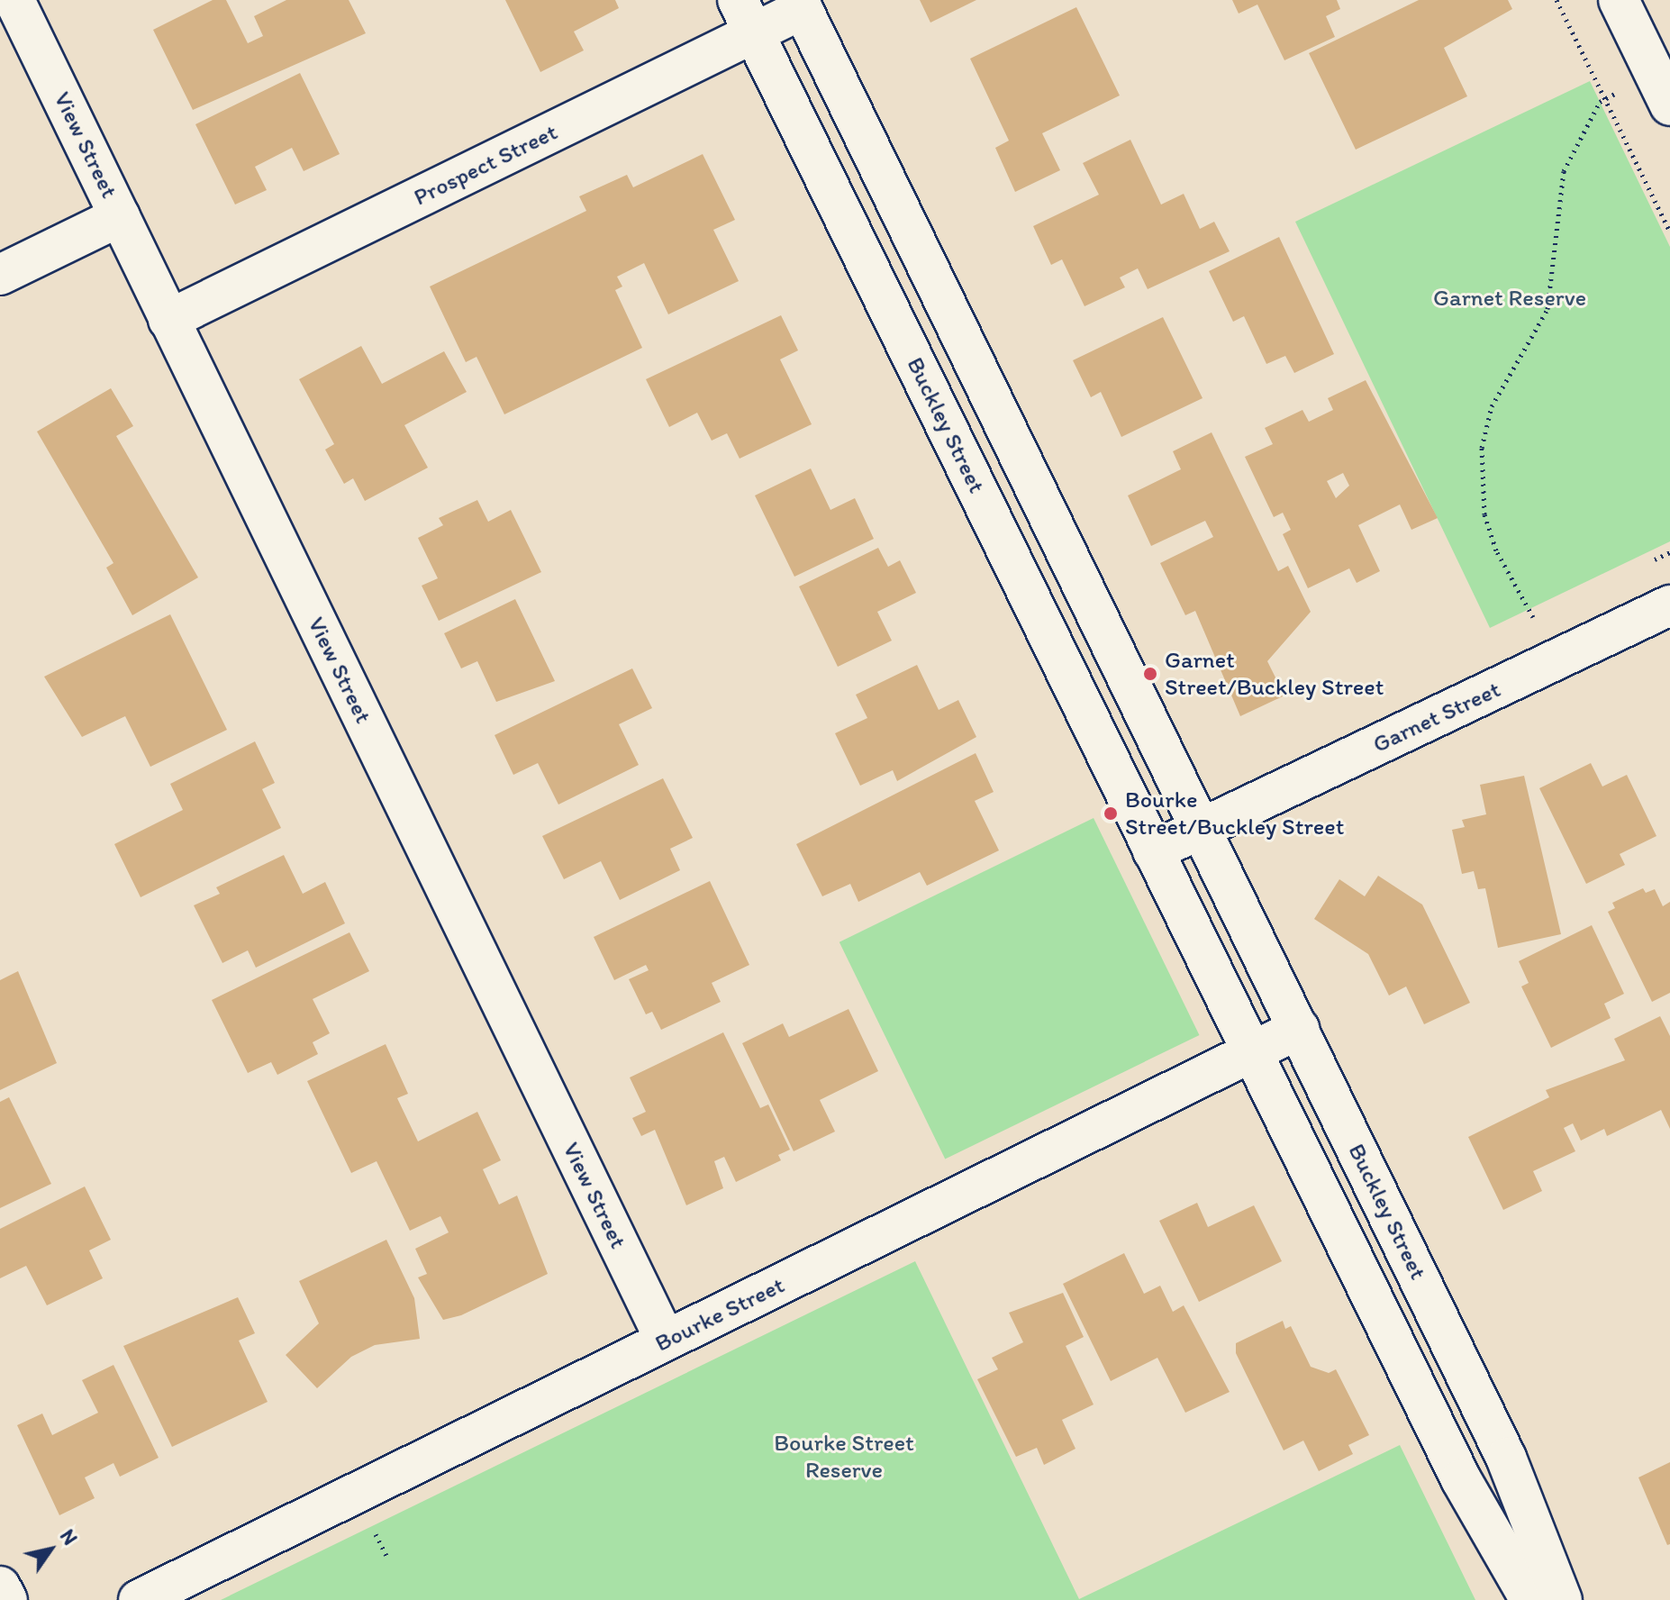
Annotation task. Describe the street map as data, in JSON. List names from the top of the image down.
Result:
{
  "streets": {
    "street": [
      "View Street",
      "Prospect Street",
      "Buckley Street",
      "Garnet Street",
      "Bourke Street"
    ]
  },
  "crossings": [
    ["View Street", "Prospect Street"],
    ["View Street", "Bourke Street"],
    ["Prospect Street", "Buckley Street"],
    ["Buckley Street", "Garnet Street"],
    ["Buckley Street", "Bourke Street"]
  ],
  "parks": ["Garnet Reserve", "Bourke Street Reserve"],
  "places": ["Garnet Street/Buckley Street", "Bourke Street/Buckley Street"],
  "north": "top right"
}
